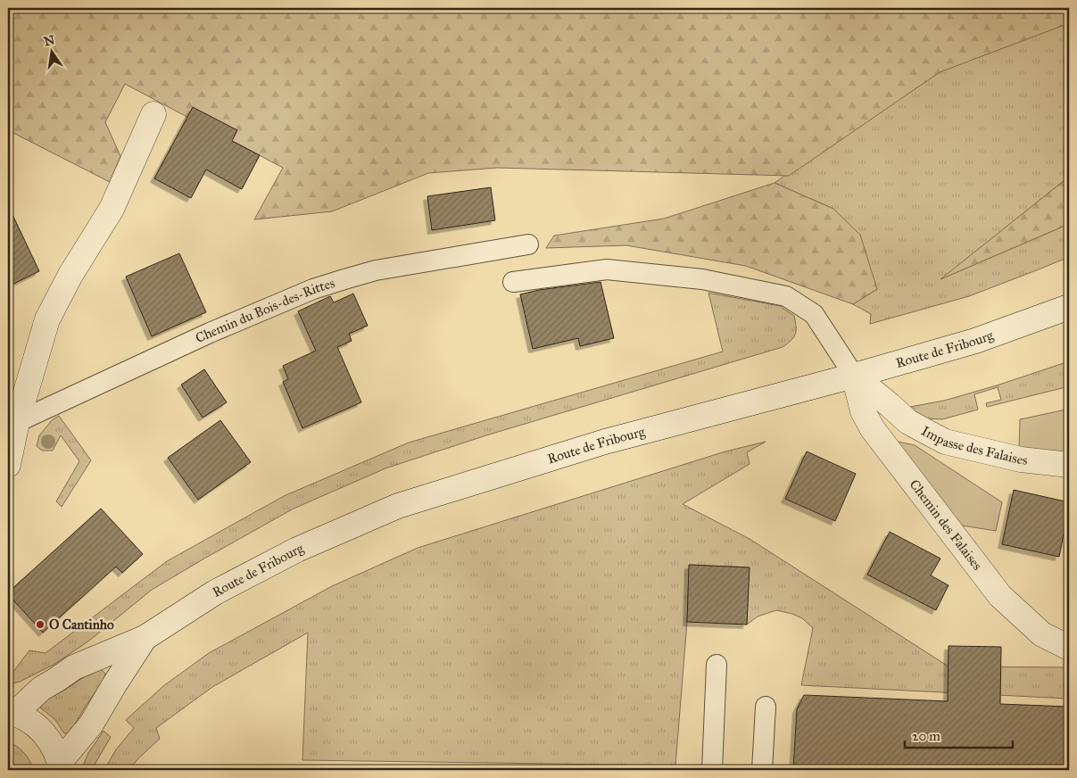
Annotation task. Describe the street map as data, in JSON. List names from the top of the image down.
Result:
{
  "streets": {
    "main road": ["Route de Fribourg", "Impasse des Falaises", "Chemin des Falaises"],
    "lane": ["Chemin du Bois-des-Rittes"]
  },
  "crossings": [
    ["Route de Fribourg", "Impasse des Falaises"],
    ["Route de Fribourg", "Chemin des Falaises"],
    ["Impasse des Falaises", "Chemin des Falaises"]
  ],
  "places": ["O Cantinho"],
  "scale_bar": "20 m",
  "north": "top"
}
